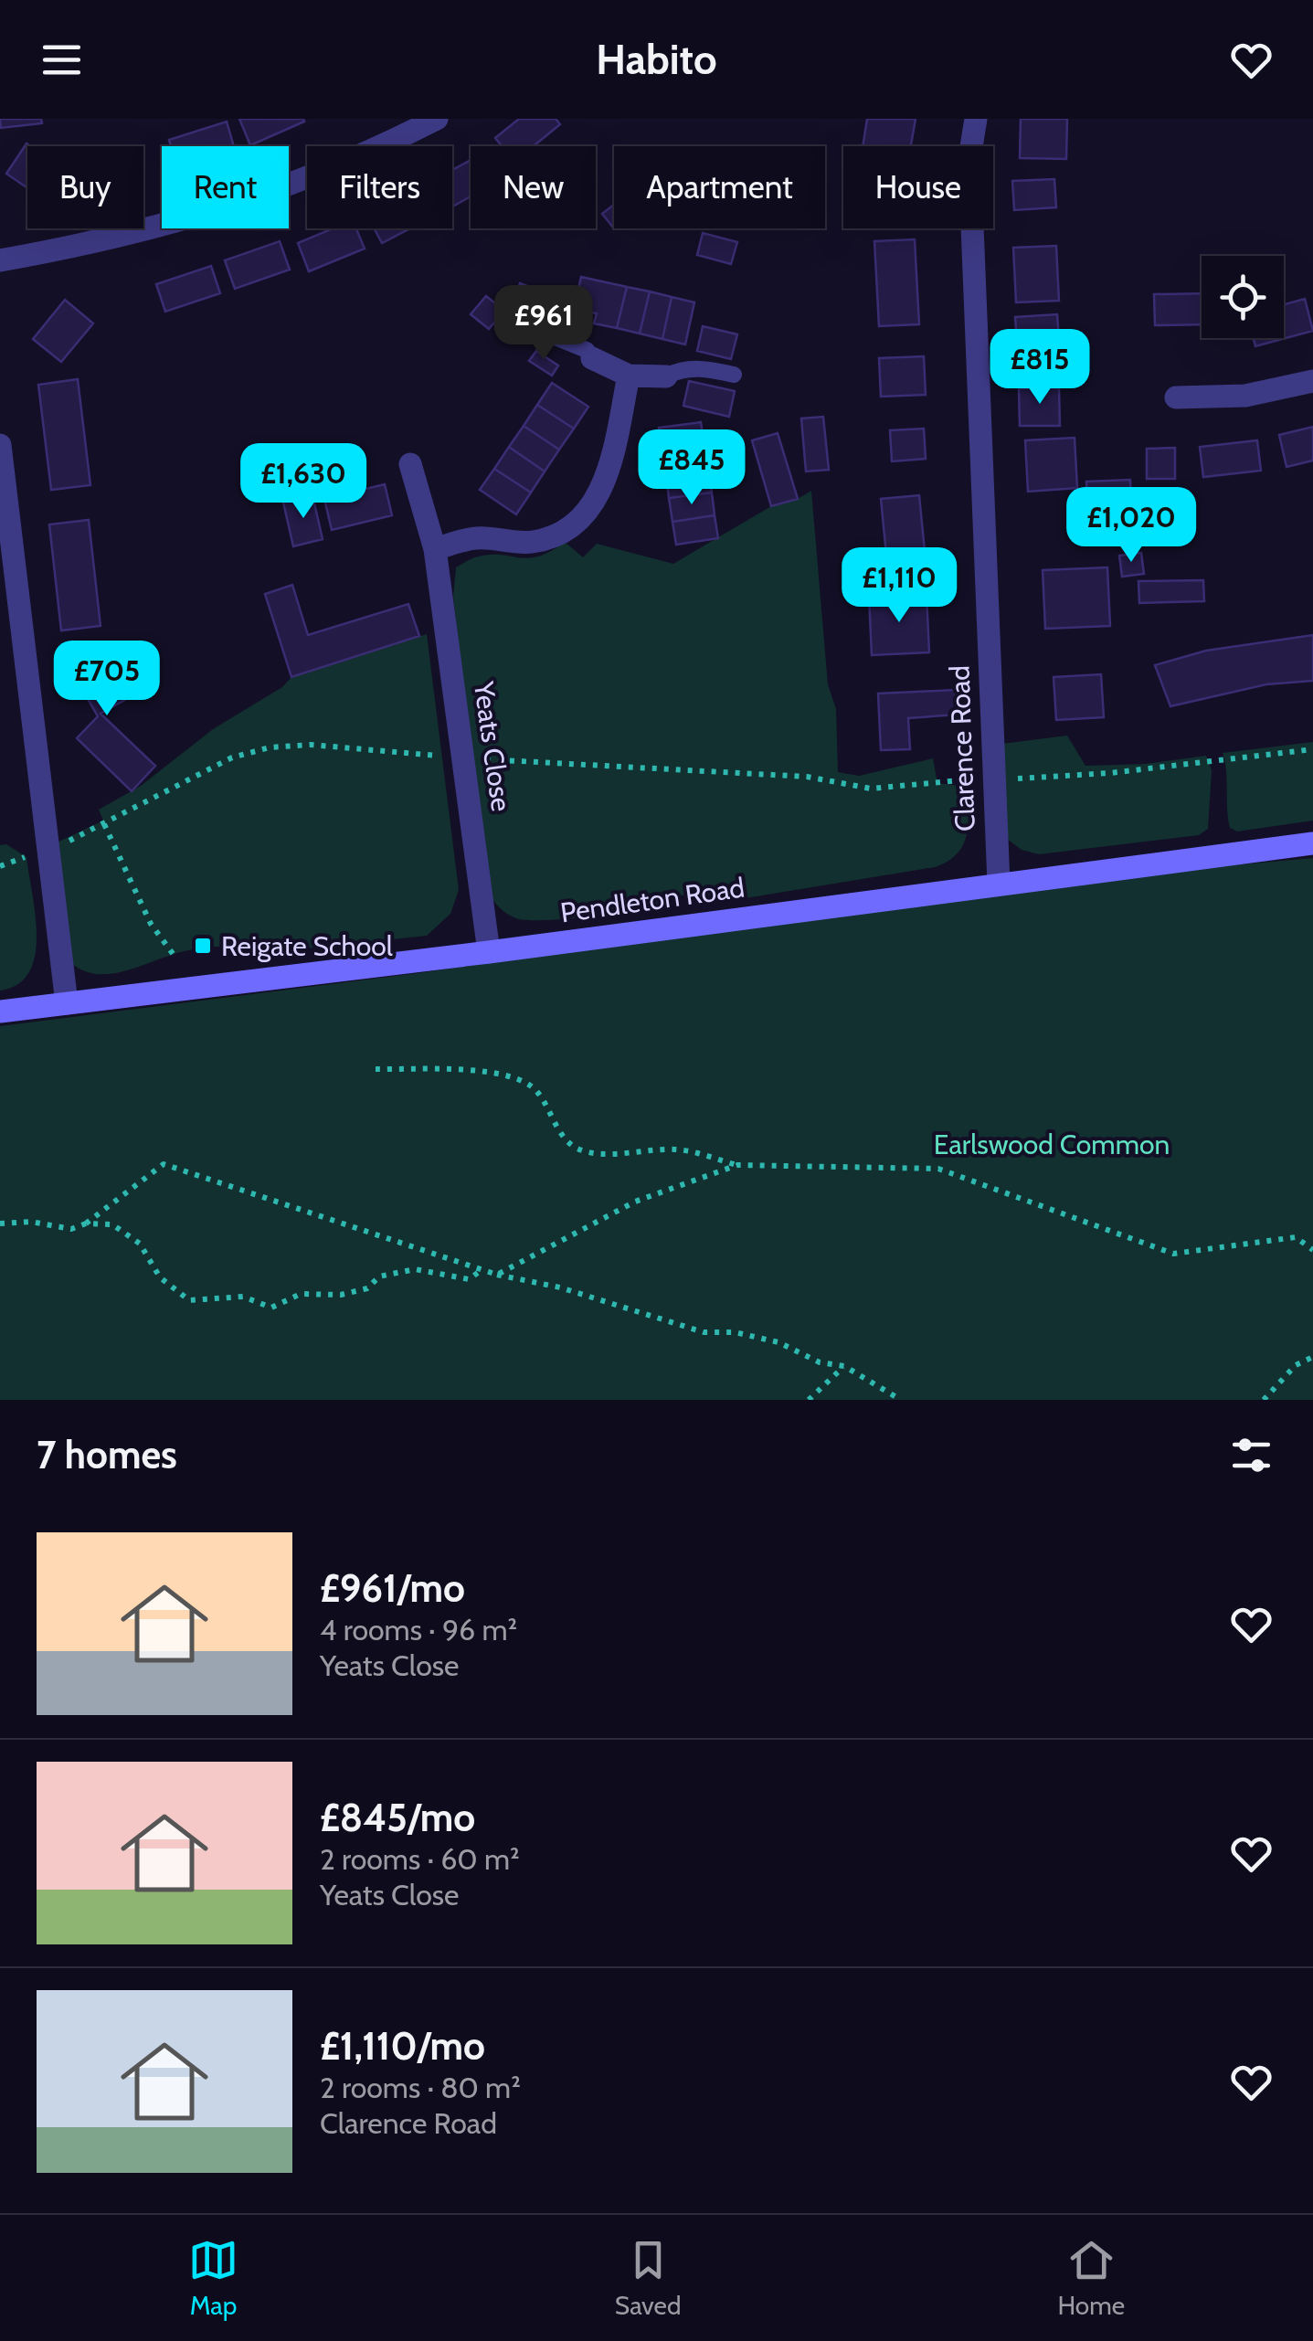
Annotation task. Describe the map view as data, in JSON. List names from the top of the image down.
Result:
{
  "streets": {
    "street": ["Yeats Close", "Clarence Road", "Pendleton Road"]
  },
  "crossings": [
    ["Yeats Close", "Pendleton Road"],
    ["Clarence Road", "Pendleton Road"]
  ],
  "parks": ["Earlswood Common"],
  "places": {
    "transit": ["Reigate School"]
  },
  "page": {
    "header": "Habito",
    "chip": [
      "Buy",
      "Rent",
      "Filters",
      "New",
      "Apartment",
      "House"
    ],
    "price": [
      "£961",
      "£815",
      "£845",
      "£1,630",
      "£1,020",
      "£1,110",
      "£705"
    ],
    "heading": "7 homes",
    "list": [
      {
        "name": "£961/mo",
        "note": "4 rooms · 96 m² · Yeats Close"
      },
      {
        "name": "£845/mo",
        "note": "2 rooms · 60 m² · Yeats Close"
      },
      {
        "name": "£1,110/mo",
        "note": "2 rooms · 80 m² · Clarence Road"
      }
    ],
    "tabs": ["Map", "Saved", "Home"]
  }
}
